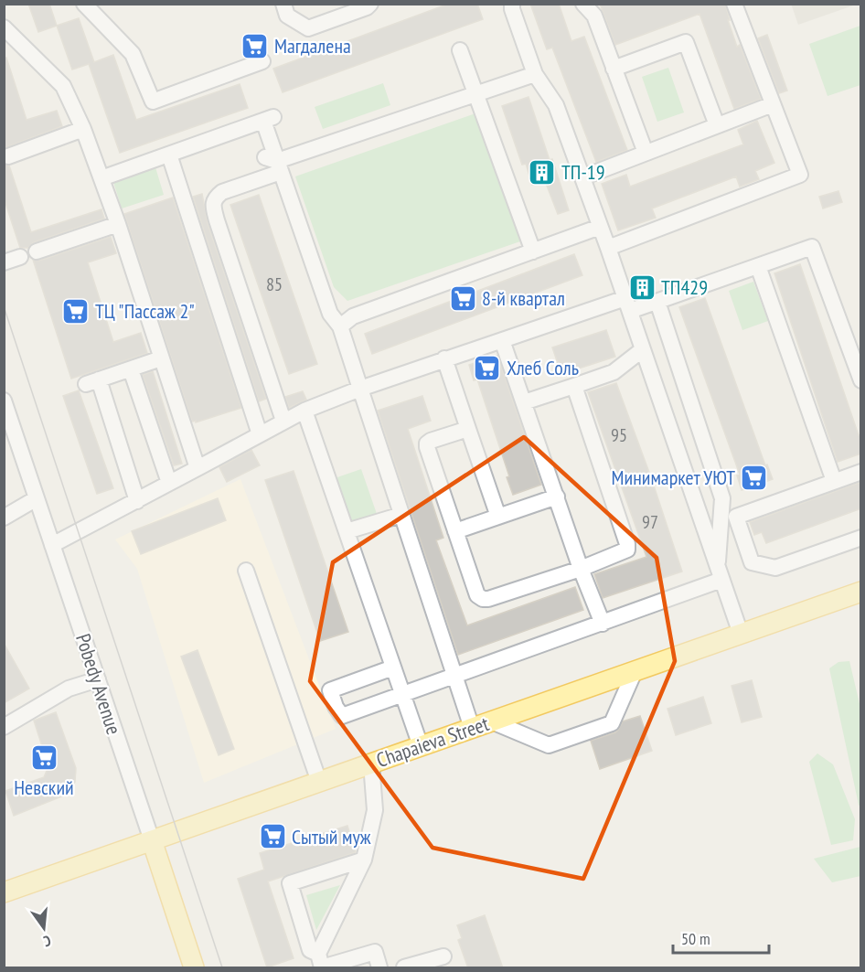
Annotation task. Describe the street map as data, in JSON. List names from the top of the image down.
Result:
{
  "streets": {
    "main road": ["Pobedy Avenue", "Chapaieva Street"]
  },
  "crossings": [
    ["Pobedy Avenue", "Chapaieva Street"]
  ],
  "places": {
    "supermarket": [
      "Магдалена",
      "8-й квартал",
      "ТЦ \"Пассаж 2\"",
      "Хлеб Соль",
      "Минимаркет УЮТ",
      "Невский",
      "Сытый муж"
    ],
    "building": ["ТП-19", "ТП429"]
  },
  "house_numbers": ["85", "95", "97"],
  "scale_bar": "50 m",
  "north": "bottom"
}
